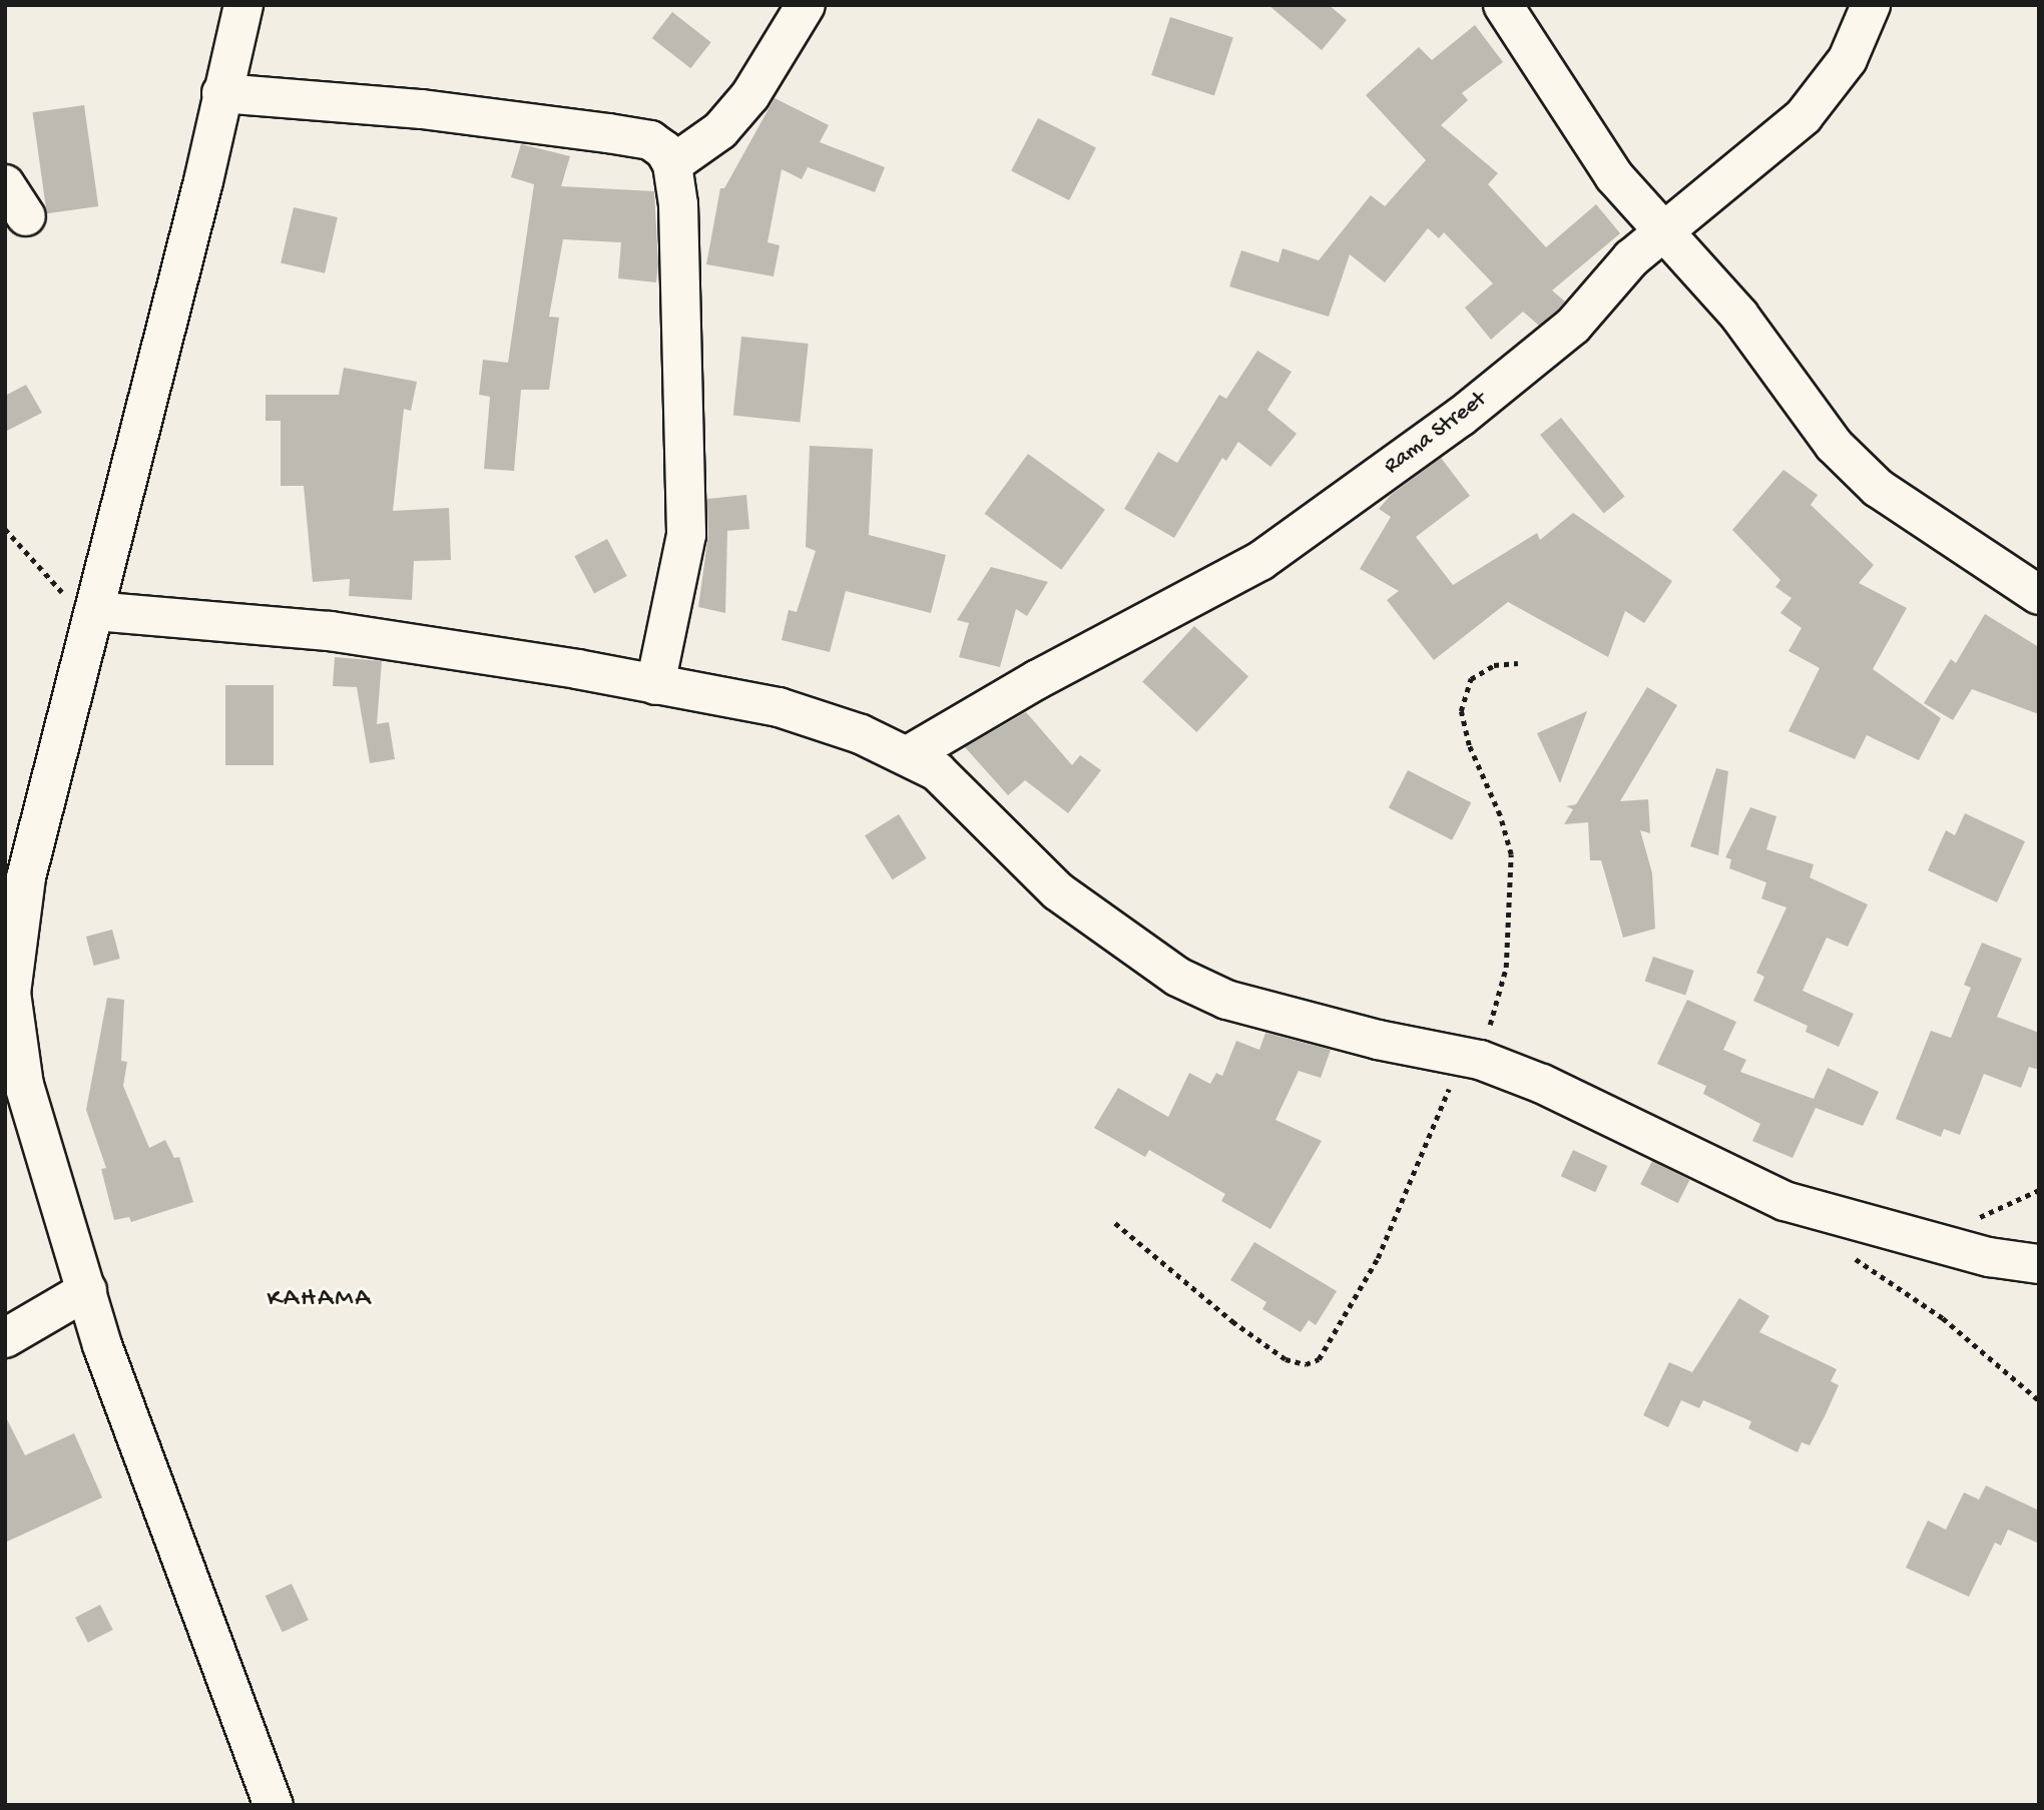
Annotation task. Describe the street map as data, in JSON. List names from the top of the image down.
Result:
{
  "streets": {
    "street": ["Rama Street"]
  },
  "districts": ["KAHAMA"]
}
